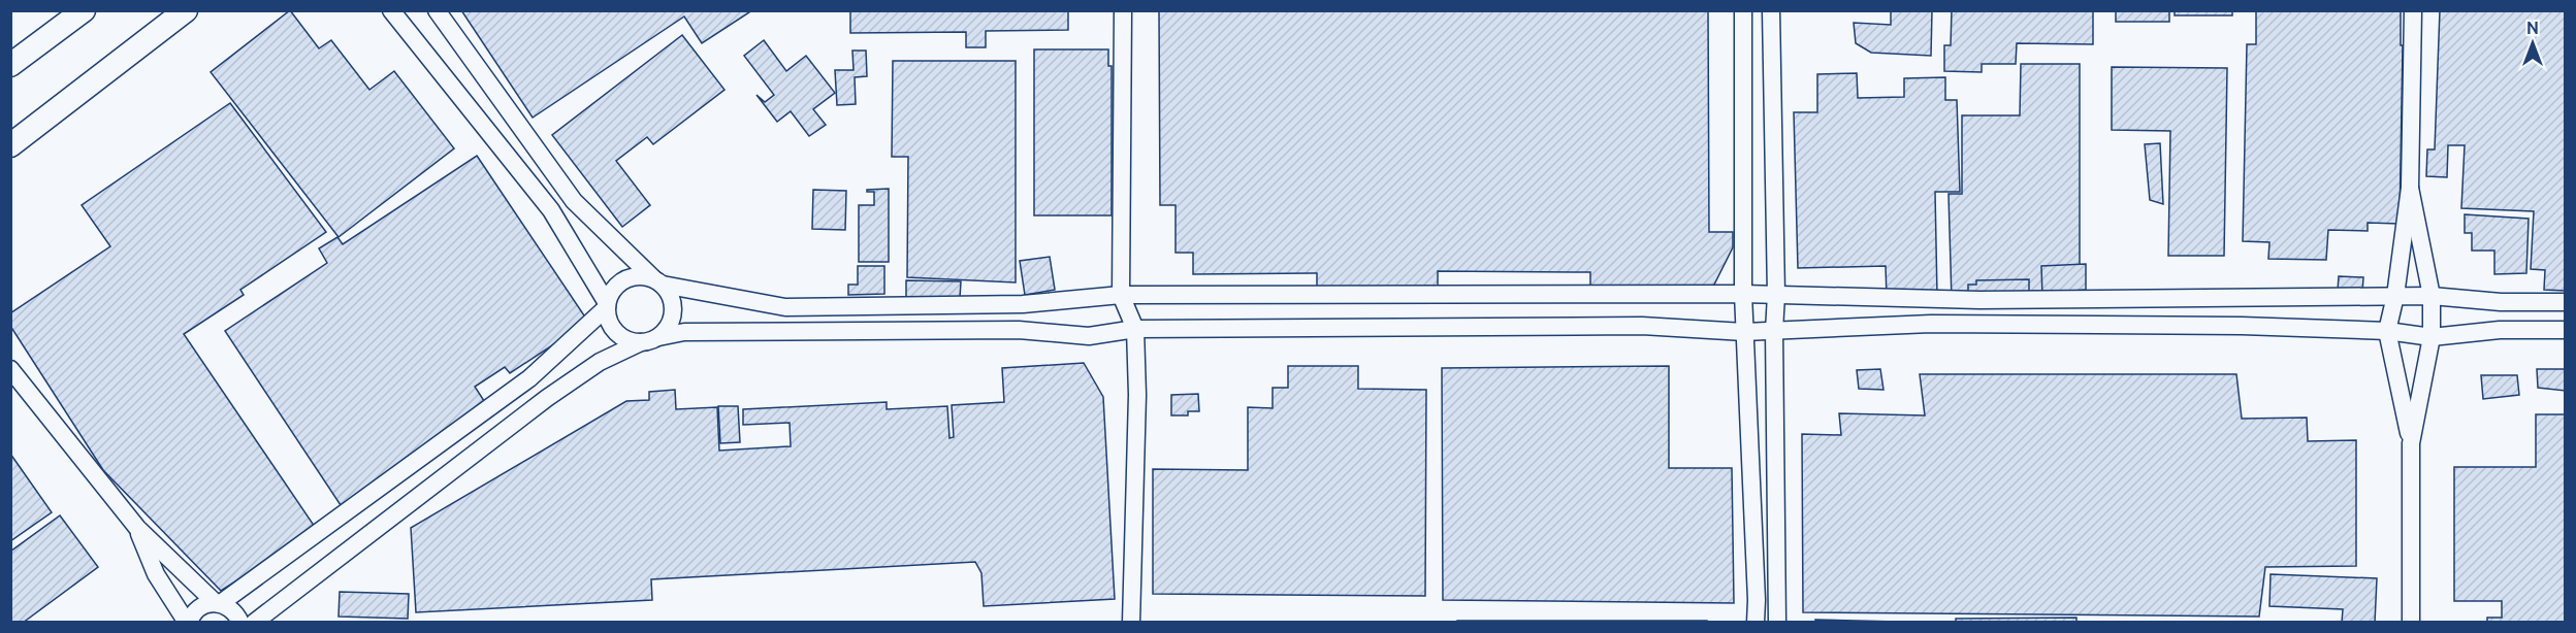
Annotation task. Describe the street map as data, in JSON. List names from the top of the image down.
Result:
{
  "north": "top"
}
